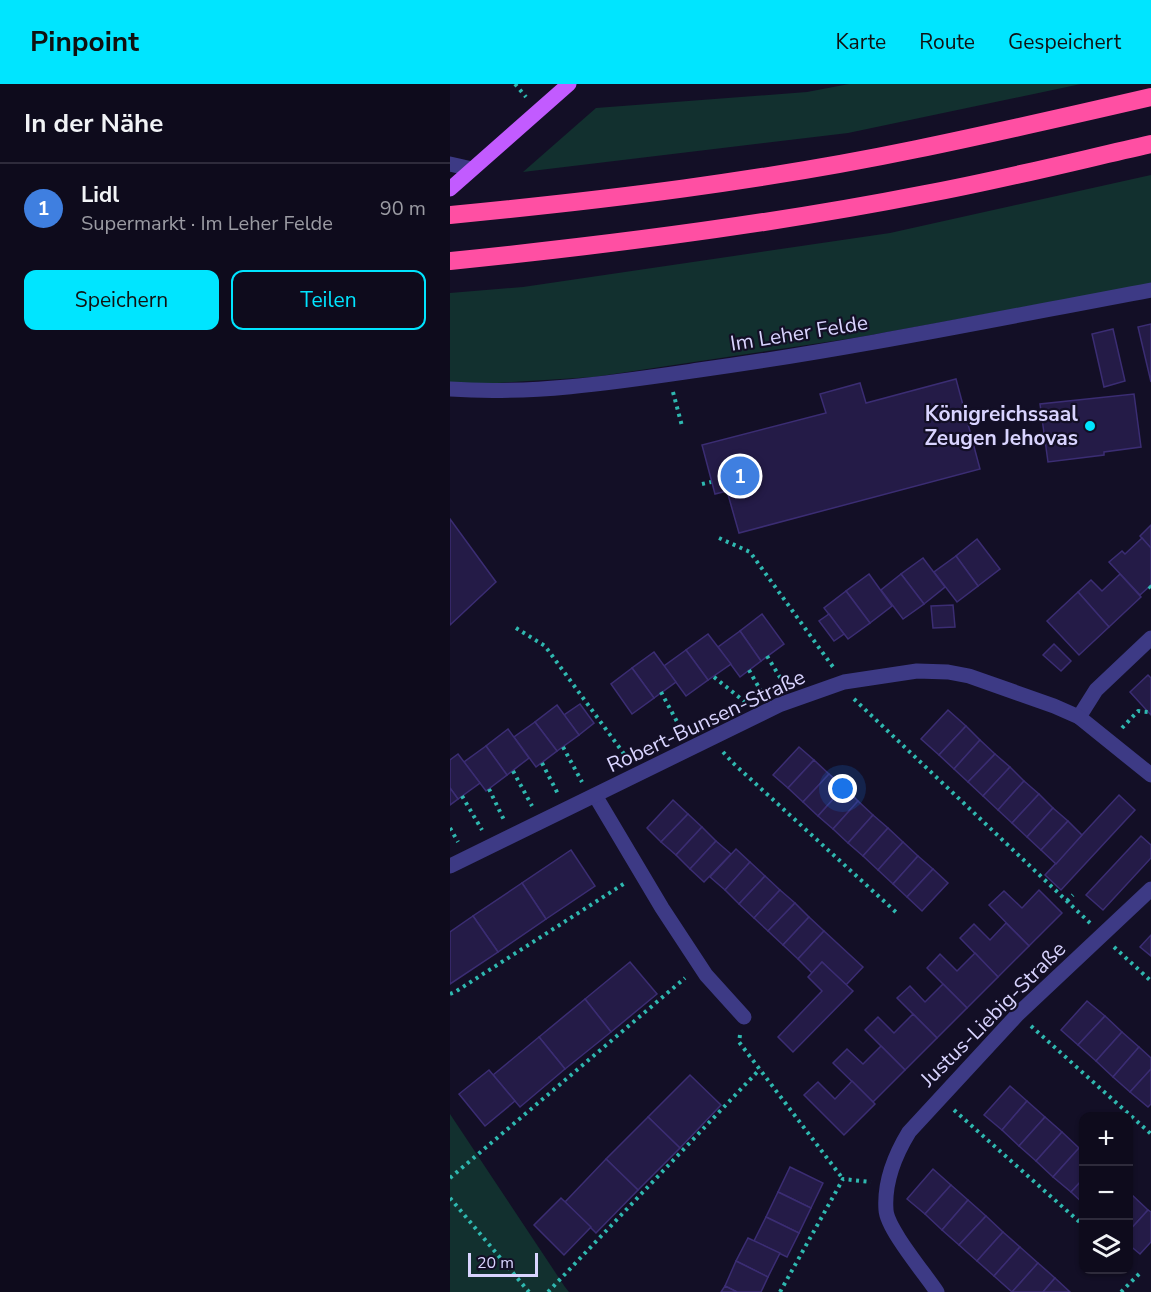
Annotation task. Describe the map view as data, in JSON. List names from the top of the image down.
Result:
{
  "streets": {
    "street": ["Im Leher Felde", "Robert-Bunsen-Straße", "Justus-Liebig-Straße"]
  },
  "places": ["Königreichssaal Zeugen Jehovas"],
  "scale_bar": "20 m",
  "page": {
    "header": "Pinpoint",
    "nav": ["Karte", "Route", "Gespeichert"],
    "heading": "In der Nähe",
    "list": [
      {
        "mark": "1",
        "name": "Lidl",
        "note": "Supermarkt · Im Leher Felde",
        "value": "90 m"
      }
    ],
    "buttons": ["Speichern", "Teilen"],
    "pins": "1",
    "map_buttons": ["+", "−"],
    "scale": "20 m"
  }
}
